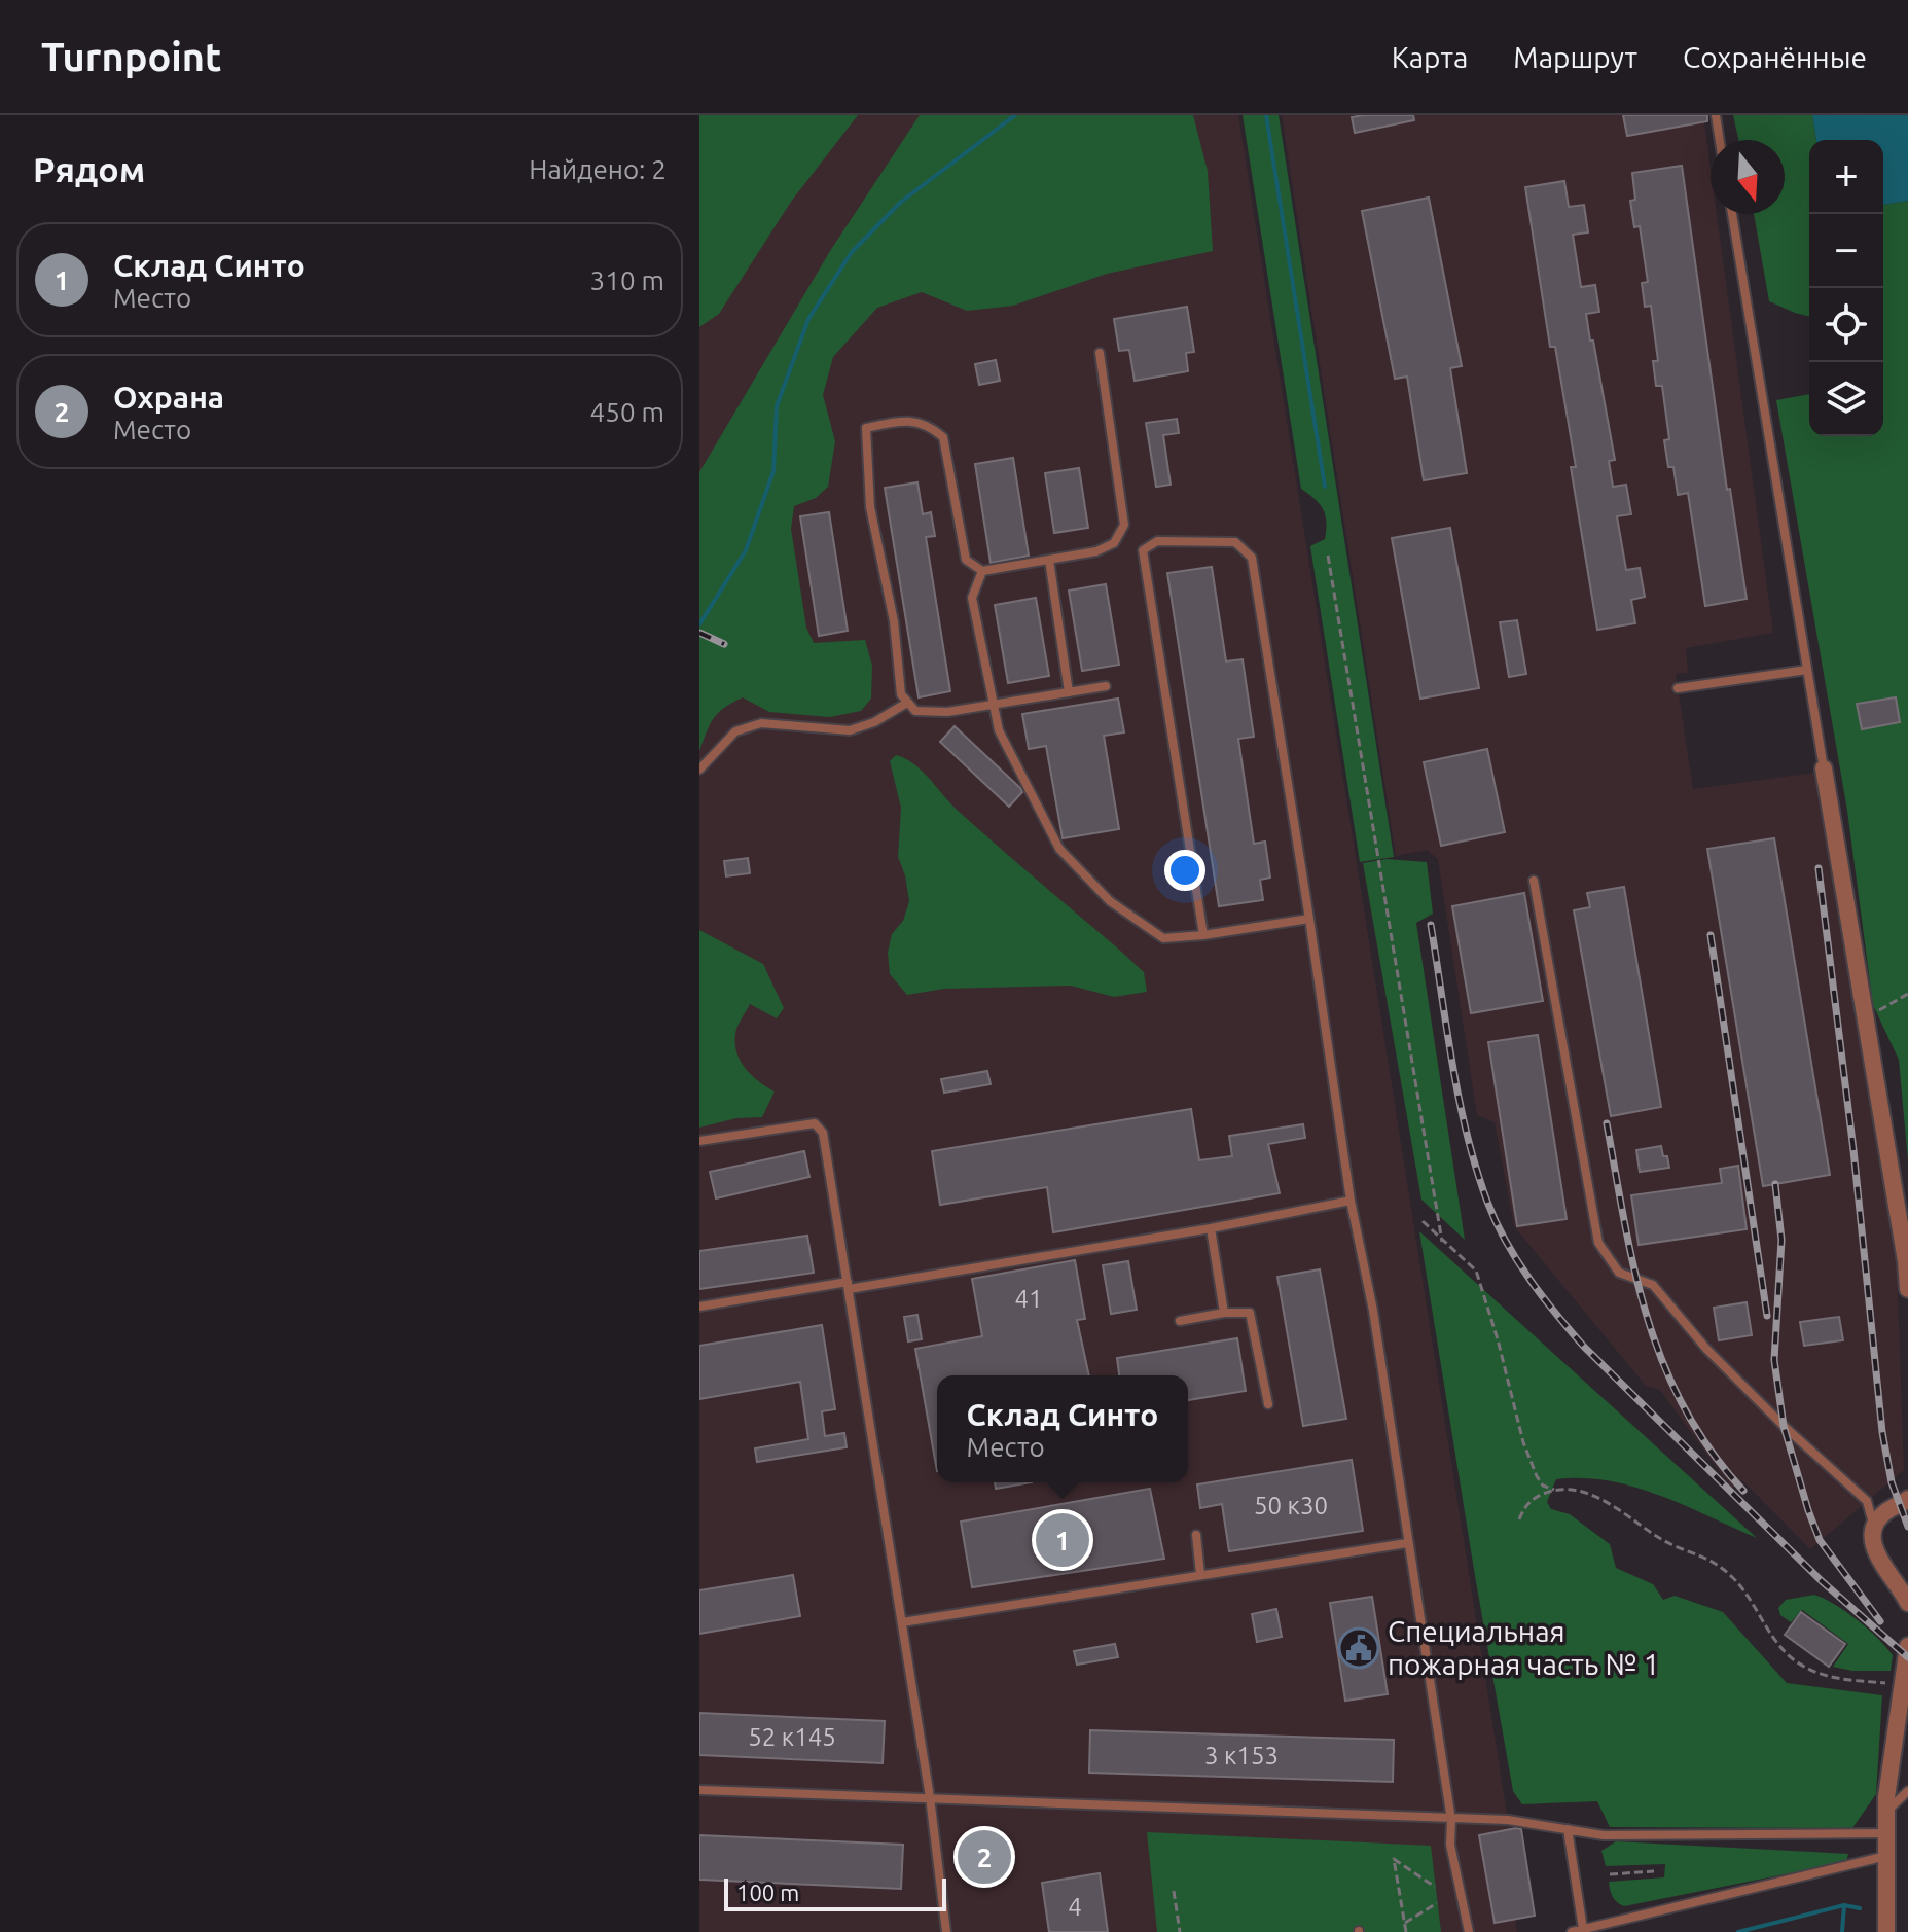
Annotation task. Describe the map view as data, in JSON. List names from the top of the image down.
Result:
{
  "places": {
    "public building": ["Специальная пожарная часть № 1"]
  },
  "house_numbers": [
    "41",
    "50 к30",
    "52 к145",
    "3 к153",
    "4"
  ],
  "scale_bar": "100 m",
  "north": "bottom",
  "page": {
    "header": "Turnpoint",
    "nav": ["Карта", "Маршрут", "Сохранённые"],
    "heading": ["Рядом", "Найдено: 2"],
    "map_buttons": ["+", "−"],
    "list": [
      {
        "mark": "1",
        "name": "Склад Синто",
        "note": "Место",
        "value": "310 m"
      },
      {
        "mark": "2",
        "name": "Охрана",
        "note": "Место",
        "value": "450 m"
      }
    ],
    "popup": ["Склад Синто", "Место"],
    "pins": ["1", "2"],
    "scale": "100 m"
  }
}
